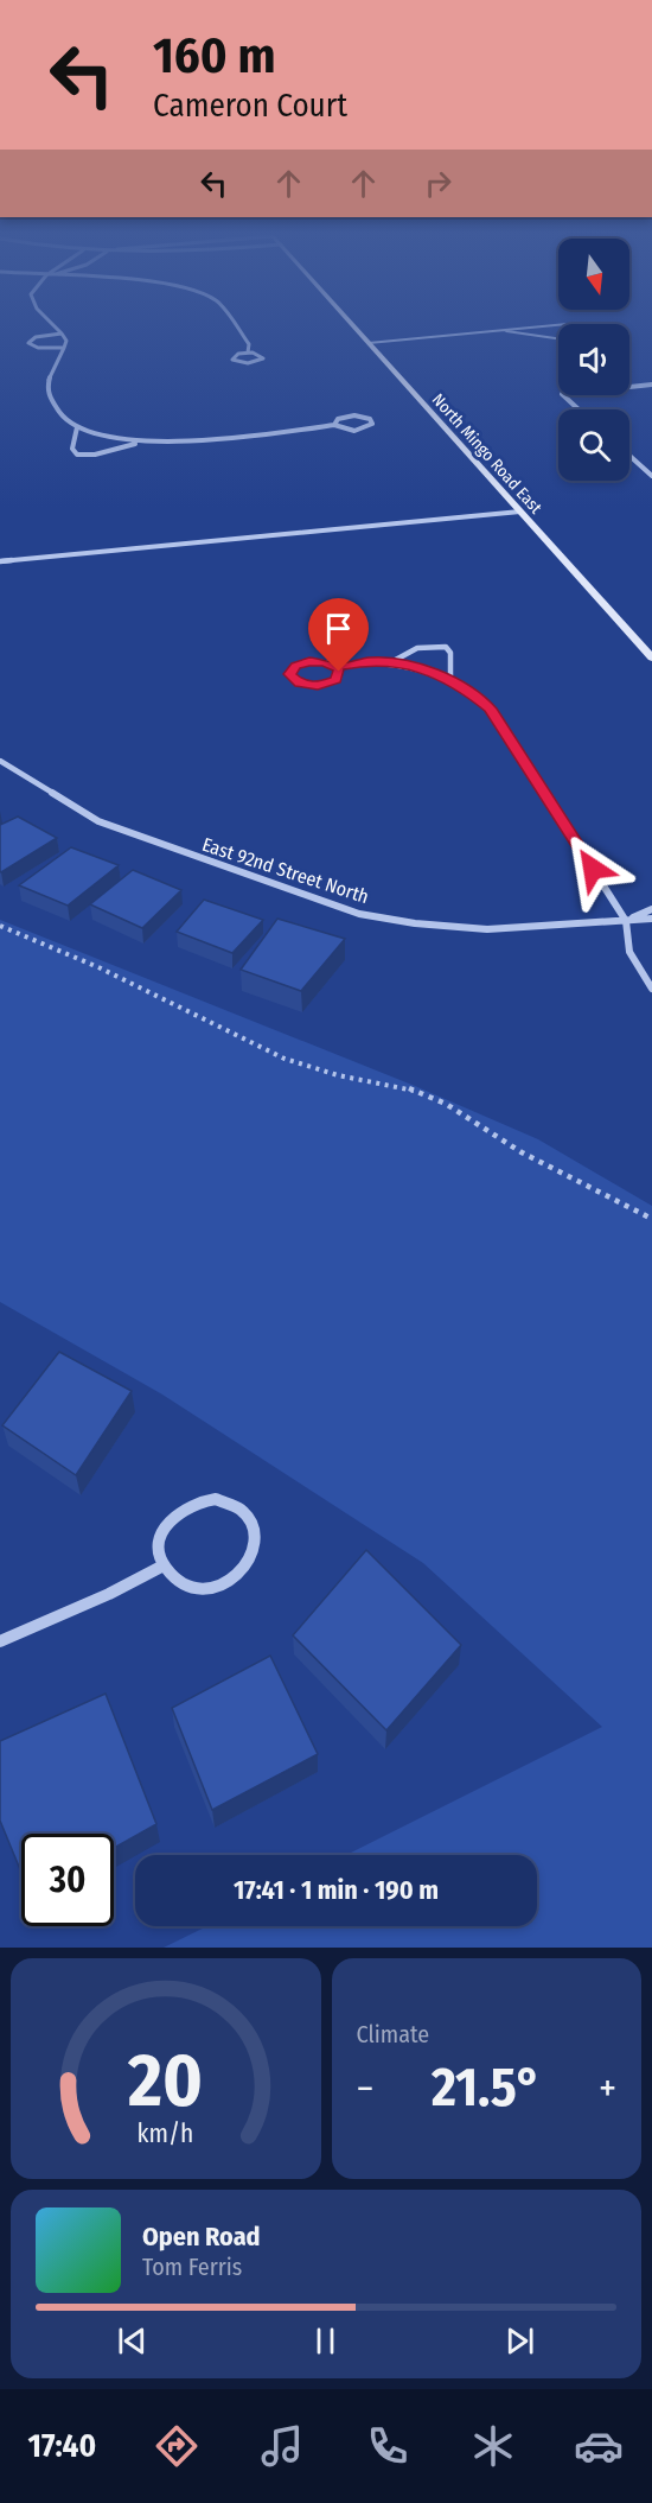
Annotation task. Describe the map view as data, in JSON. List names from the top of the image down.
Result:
{
  "streets": {
    "street": ["North Mingo Road East", "East 92nd Street North"]
  },
  "north": "bottom",
  "page": {
    "turn": ["160 m", "Cameron Court"],
    "limit": "30",
    "trip": "17:41 · 1 min · 190 m",
    "tile": "Climate",
    "heat": ["−", "21.5°", "+"],
    "song": ["Open Road", "Tom Ferris"],
    "tabs": "17:40",
    "gauge": ["20", "km/h"]
  }
}
